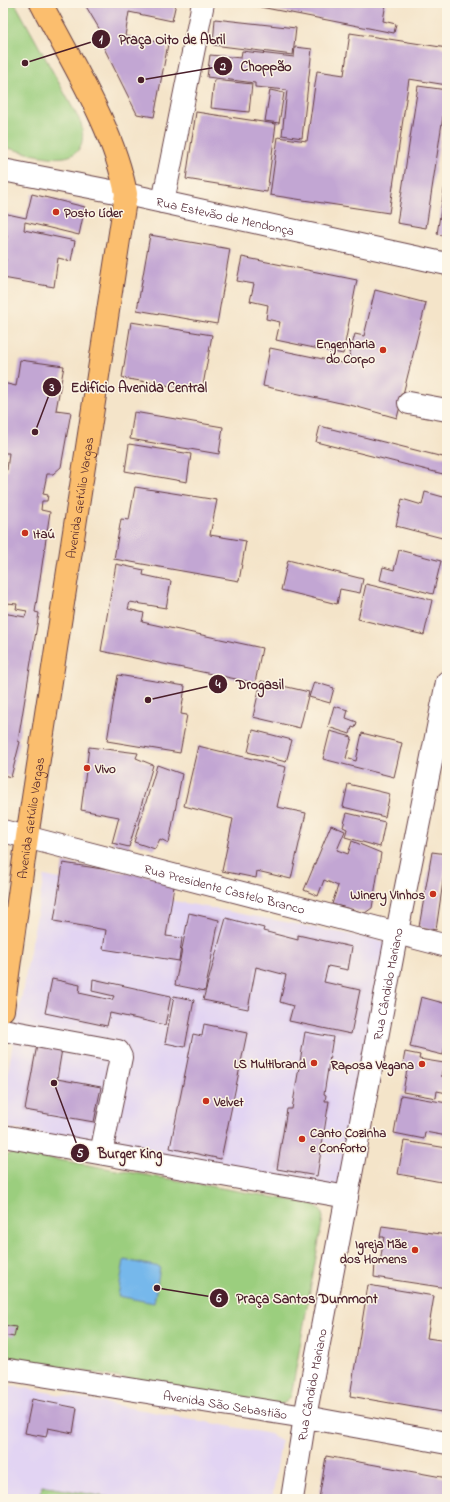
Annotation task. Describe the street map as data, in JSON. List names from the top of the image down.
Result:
{
  "streets": {
    "main road": ["Avenida Getúlio Vargas"],
    "street": [
      "Rua Estevão de Mendonça",
      "Rua Presidente Castelo Branco",
      "Rua Cândido Mariano",
      "Avenida São Sebastião"
    ]
  },
  "crossings": [
    ["Rua Estevão de Mendonça", "Avenida Getúlio Vargas"],
    ["Avenida Getúlio Vargas", "Rua Presidente Castelo Branco"],
    ["Rua Presidente Castelo Branco", "Rua Cândido Mariano"],
    ["Rua Cândido Mariano", "Avenida São Sebastião"]
  ],
  "places": [
    "Praça Oito de Abril",
    "Choppão",
    "Posto Líder",
    "Engenharia do Corpo",
    "Edifício Avenida Central",
    "Itaú",
    "Drogasil",
    "Vivo",
    "Winery Vinhos",
    "LS Multibrand",
    "Raposa Vegana",
    "Burger King",
    "Velvet",
    "Canto Cozinha e Conforto",
    "Igreja Mãe dos Homens",
    "Praça Santos Dummont"
  ]
}
